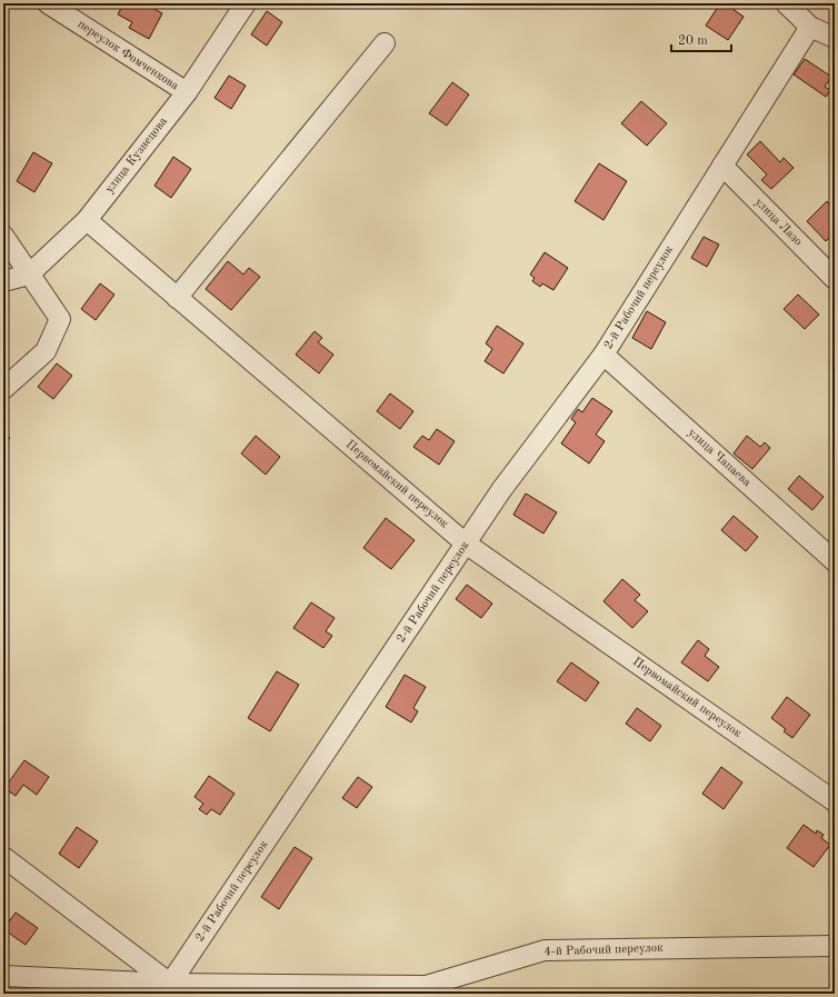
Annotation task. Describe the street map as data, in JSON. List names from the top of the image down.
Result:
{
  "streets": {
    "street": [
      "переулок Фомченкова",
      "улица Кузнецова",
      "улица Лазо",
      "2-й Рабочий переулок",
      "улица Чапаева",
      "Первомайский переулок",
      "4-й Рабочий переулок"
    ]
  },
  "crossings": [
    ["переулок Фомченкова", "улица Кузнецова"],
    ["улица Кузнецова", "Первомайский переулок"],
    ["улица Лазо", "2-й Рабочий переулок"],
    ["2-й Рабочий переулок", "улица Чапаева"],
    ["2-й Рабочий переулок", "Первомайский переулок"],
    ["2-й Рабочий переулок", "4-й Рабочий переулок"]
  ],
  "scale_bar": "20 m"
}
